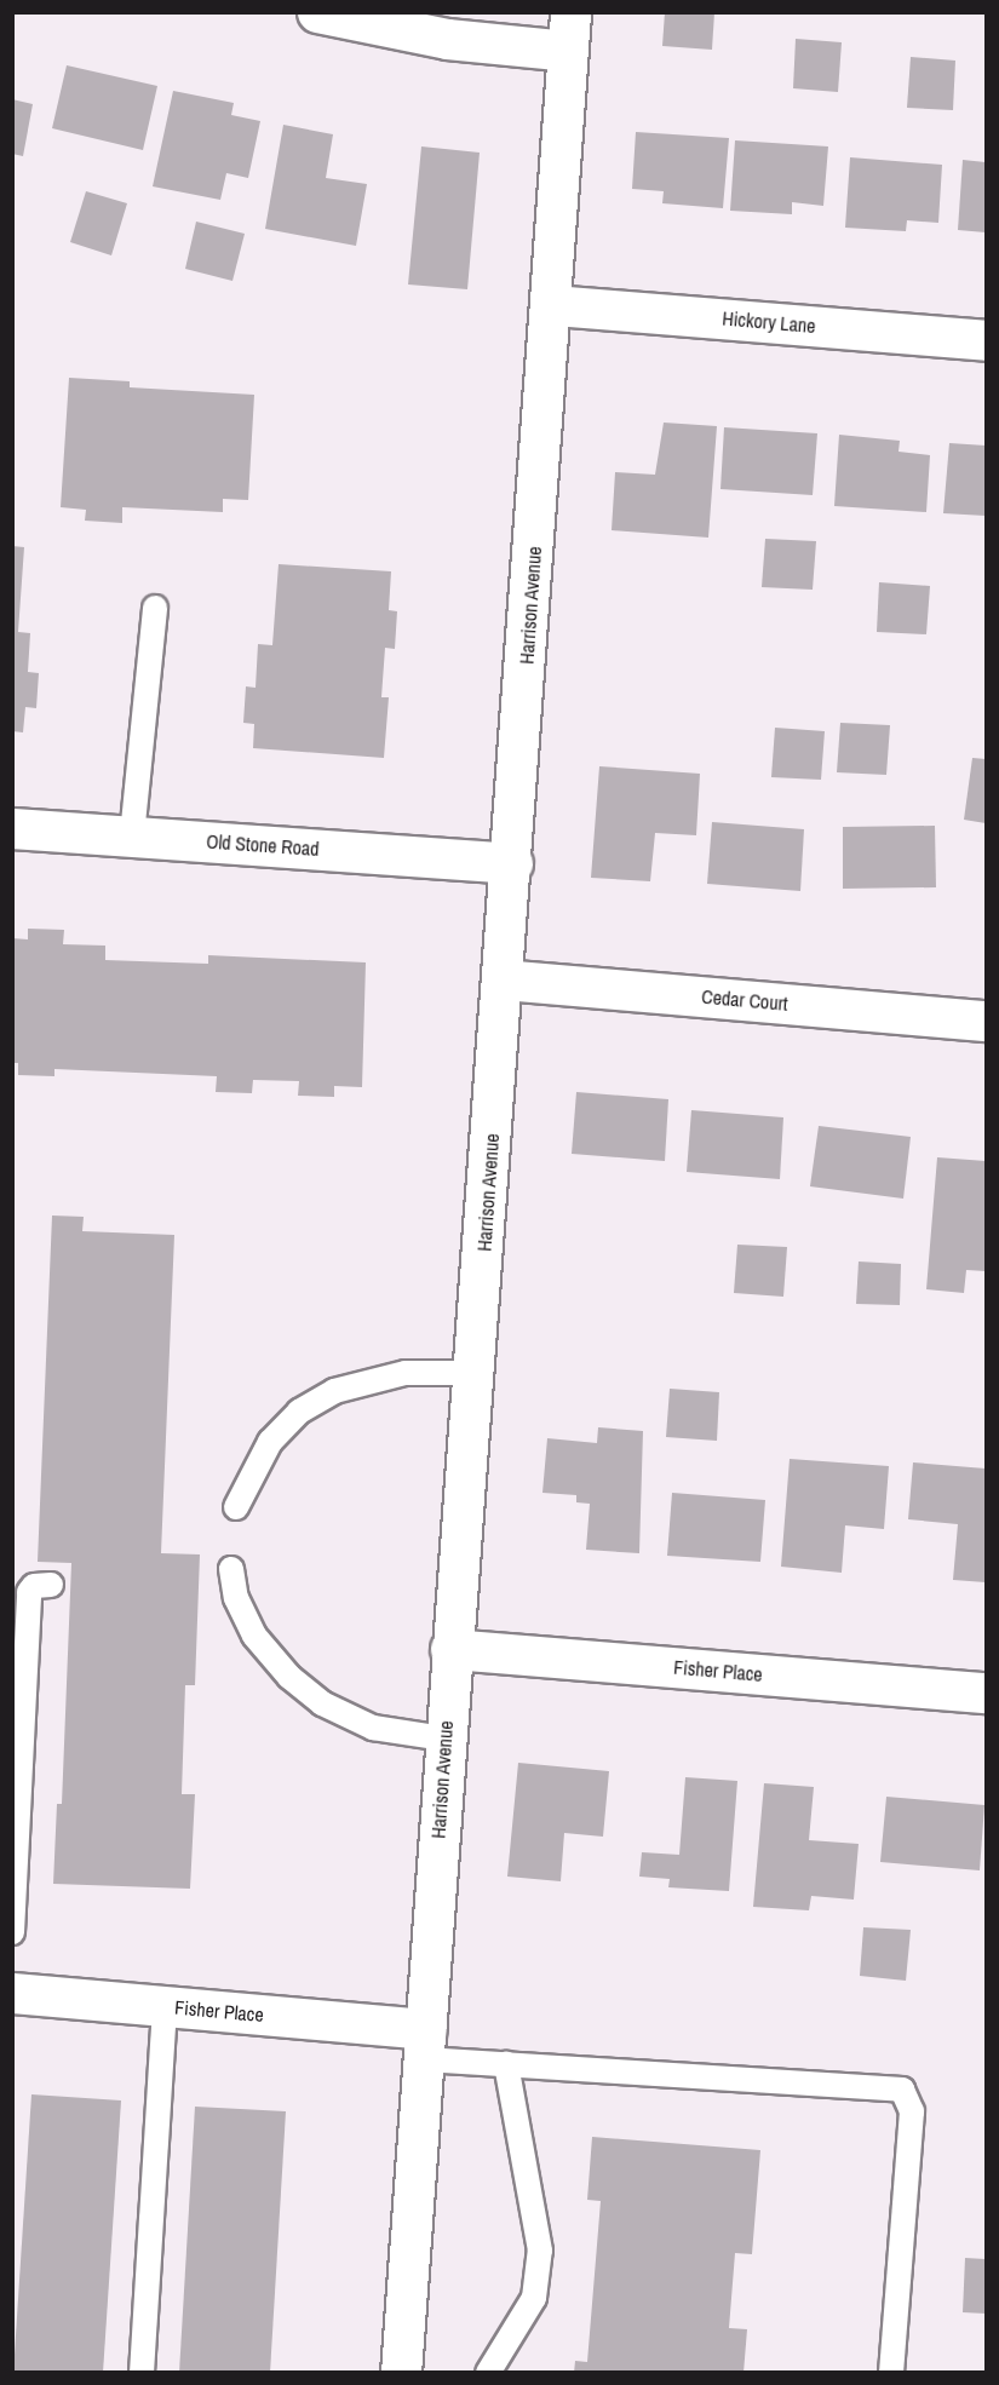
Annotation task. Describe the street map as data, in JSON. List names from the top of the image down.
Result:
{
  "streets": {
    "street": [
      "Hickory Lane",
      "Harrison Avenue",
      "Old Stone Road",
      "Cedar Court",
      "Fisher Place"
    ]
  },
  "crossings": [
    ["Hickory Lane", "Harrison Avenue"],
    ["Harrison Avenue", "Old Stone Road"],
    ["Harrison Avenue", "Cedar Court"],
    ["Harrison Avenue", "Fisher Place"]
  ]
}
